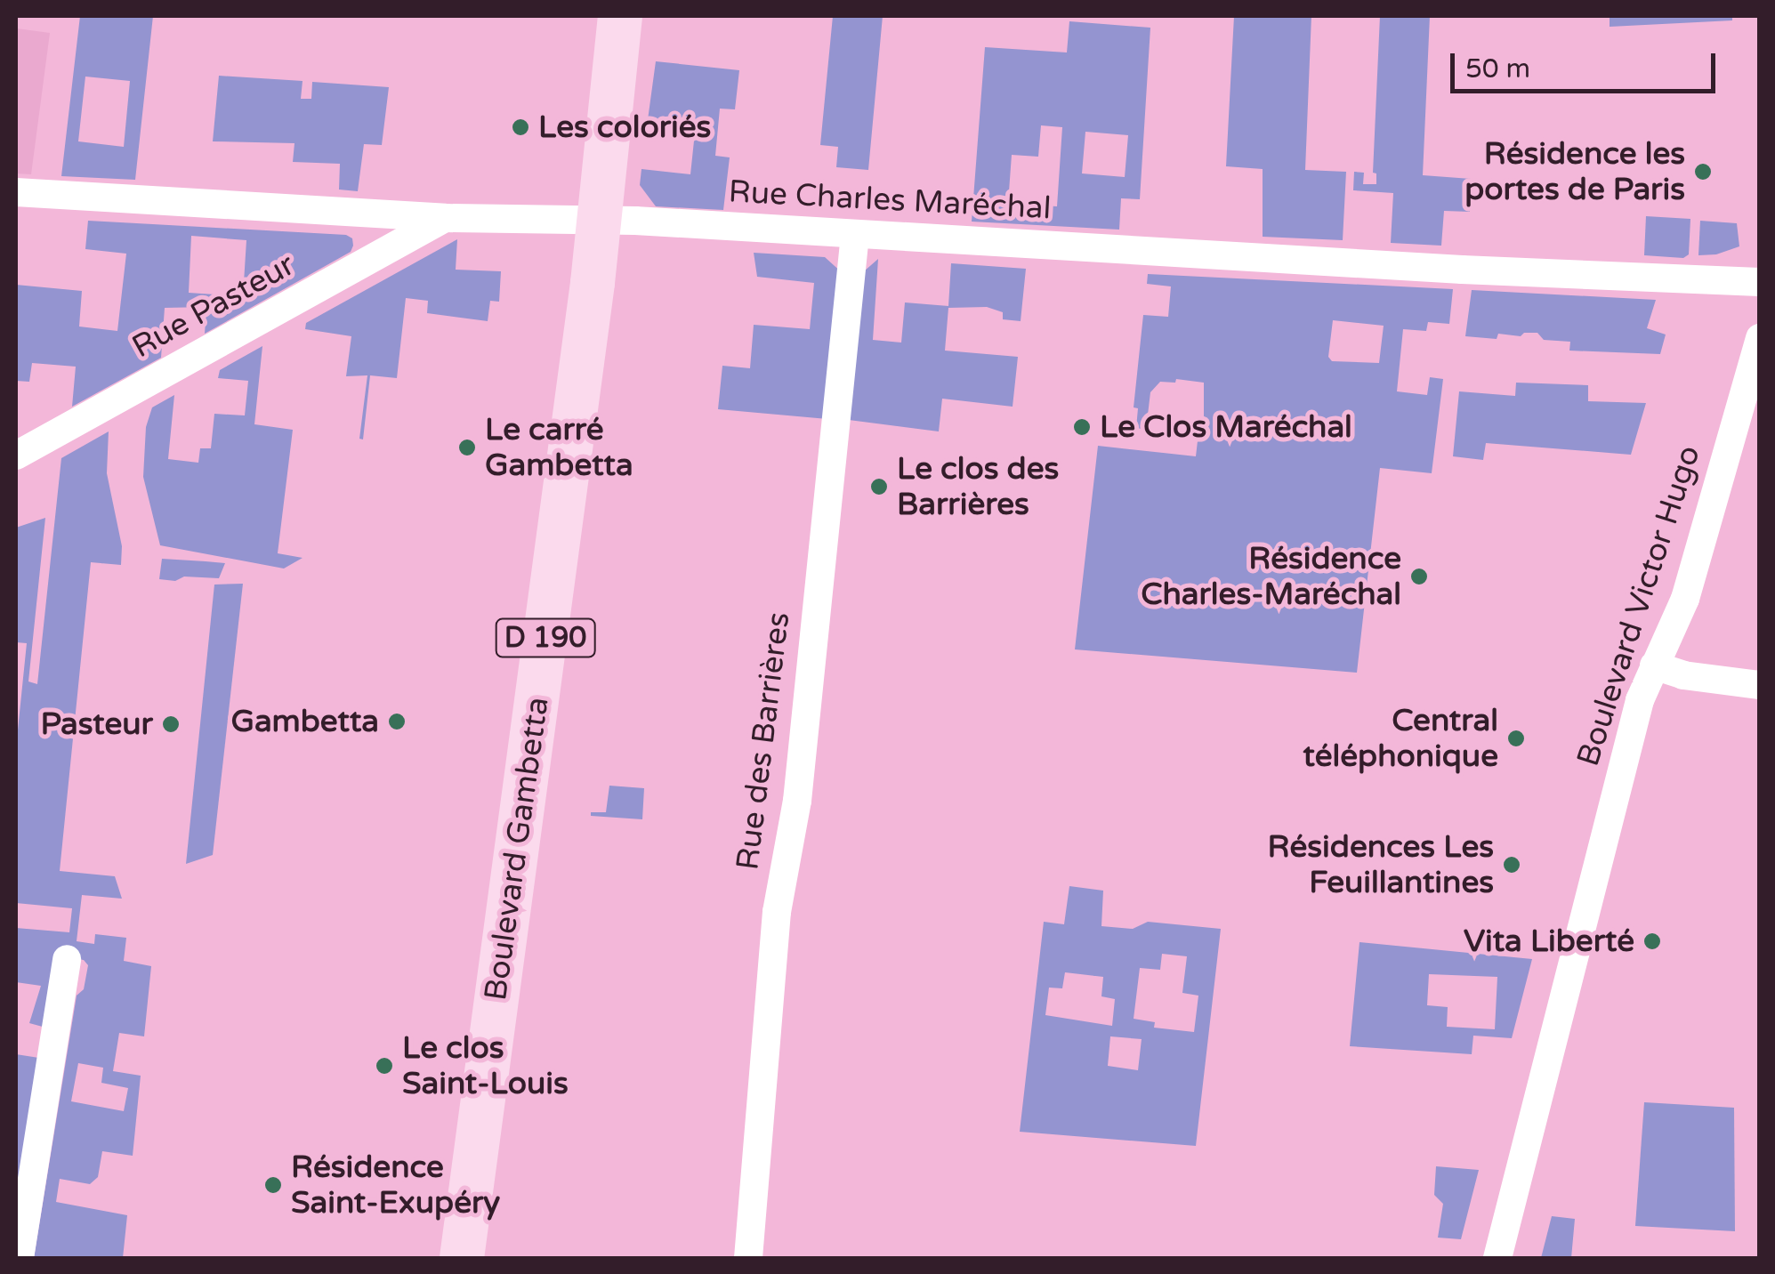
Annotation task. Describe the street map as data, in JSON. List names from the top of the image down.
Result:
{
  "streets": {
    "main road": ["D 190", "Boulevard Gambetta"],
    "street": [
      "Rue Charles Maréchal",
      "Rue Pasteur",
      "Boulevard Victor Hugo",
      "Rue des Barrières"
    ]
  },
  "crossings": [
    ["Rue Charles Maréchal", "Rue Pasteur"],
    ["Rue Charles Maréchal", "Rue des Barrières"],
    ["Rue Charles Maréchal", "Boulevard Gambetta"]
  ],
  "places": [
    "Les coloriés",
    "Résidence les portes de Paris",
    "Le Clos Maréchal",
    "Le carré Gambetta",
    "Le clos des Barrières",
    "Résidence Charles-Maréchal",
    "Gambetta",
    "Pasteur",
    "Central téléphonique",
    "Résidences Les Feuillantines",
    "Vita Liberté",
    "Le clos Saint-Louis",
    "Résidence Saint-Exupéry"
  ],
  "scale_bar": "50 m"
}
